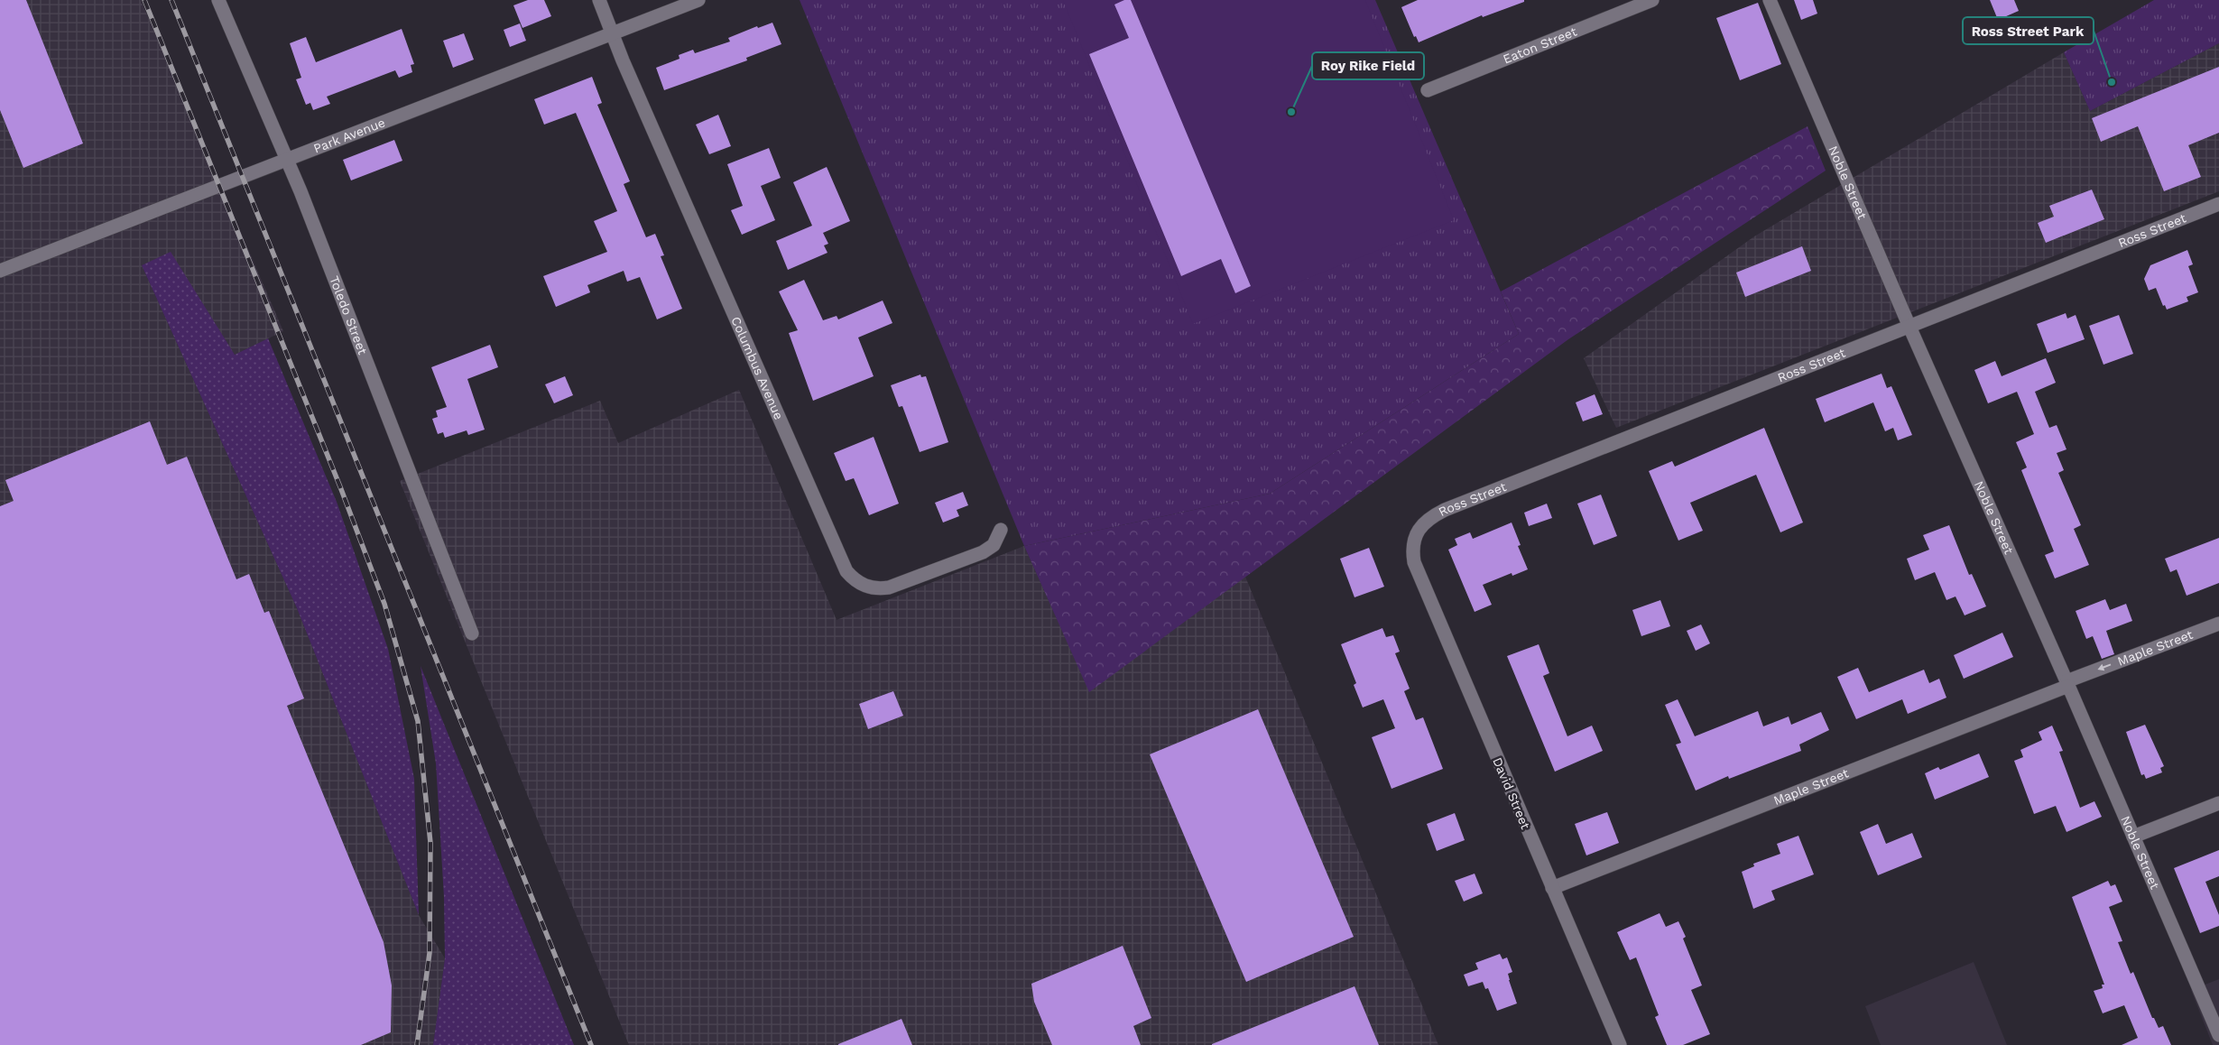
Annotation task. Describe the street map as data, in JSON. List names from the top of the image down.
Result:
{
  "streets": {
    "street": [
      "Eaton Street",
      "Park Avenue",
      "Noble Street",
      "Ross Street",
      "Toledo Street",
      "Columbus Avenue",
      "Maple Street",
      "David Street"
    ]
  },
  "crossings": [
    ["Park Avenue", "Toledo Street"],
    ["Park Avenue", "Columbus Avenue"],
    ["Noble Street", "Ross Street"],
    ["Noble Street", "Maple Street"],
    ["Ross Street", "David Street"],
    ["Maple Street", "David Street"]
  ],
  "places": ["Ross Street Park", "Roy Rike Field"]
}
